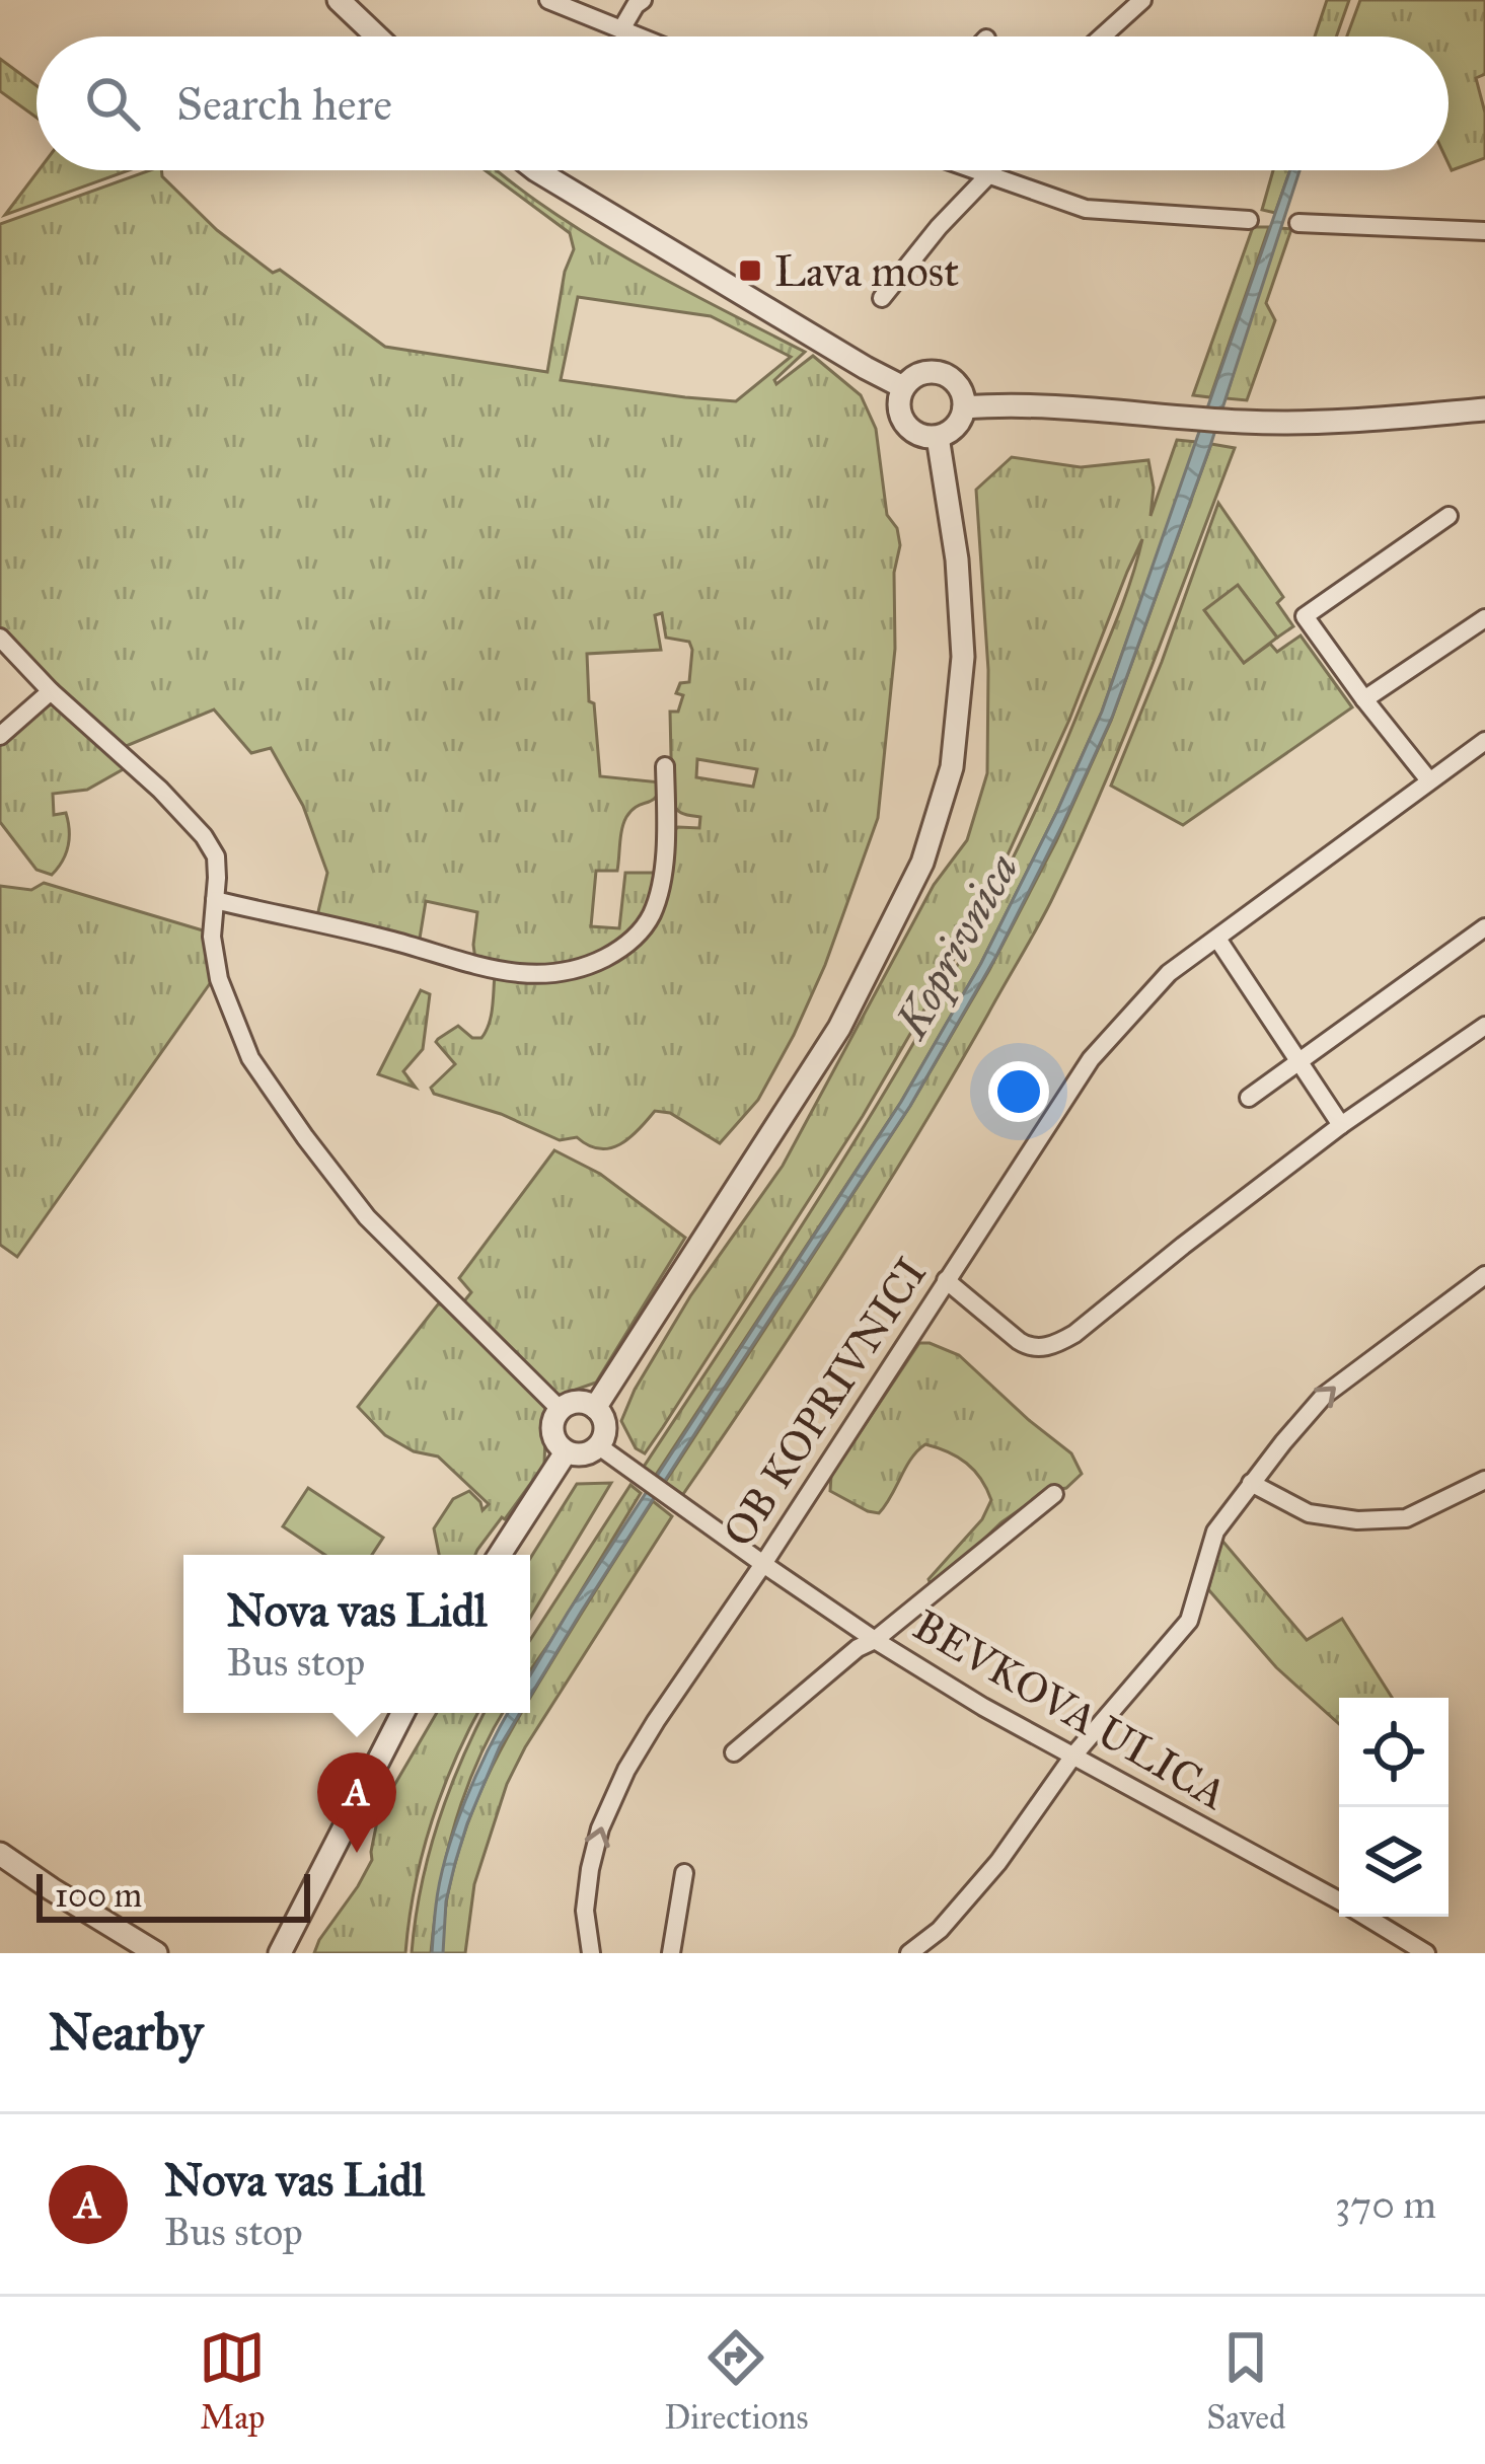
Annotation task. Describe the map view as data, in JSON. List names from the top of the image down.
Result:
{
  "streets": {
    "street": ["OB KOPRIVNICI", "BEVKOVA ULICA"]
  },
  "crossings": [
    ["OB KOPRIVNICI", "BEVKOVA ULICA"]
  ],
  "water": ["Koprivnica"],
  "places": {
    "transit": ["Lava most"]
  },
  "scale_bar": "100 m",
  "page": {
    "search": "Search here",
    "popup": ["Nova vas Lidl", "Bus stop"],
    "pins": "A",
    "scale": "100 m",
    "heading": "Nearby",
    "list": [
      {
        "mark": "A",
        "name": "Nova vas Lidl",
        "note": "Bus stop",
        "value": "370 m"
      }
    ],
    "nav": ["Map", "Directions", "Saved"]
  }
}
